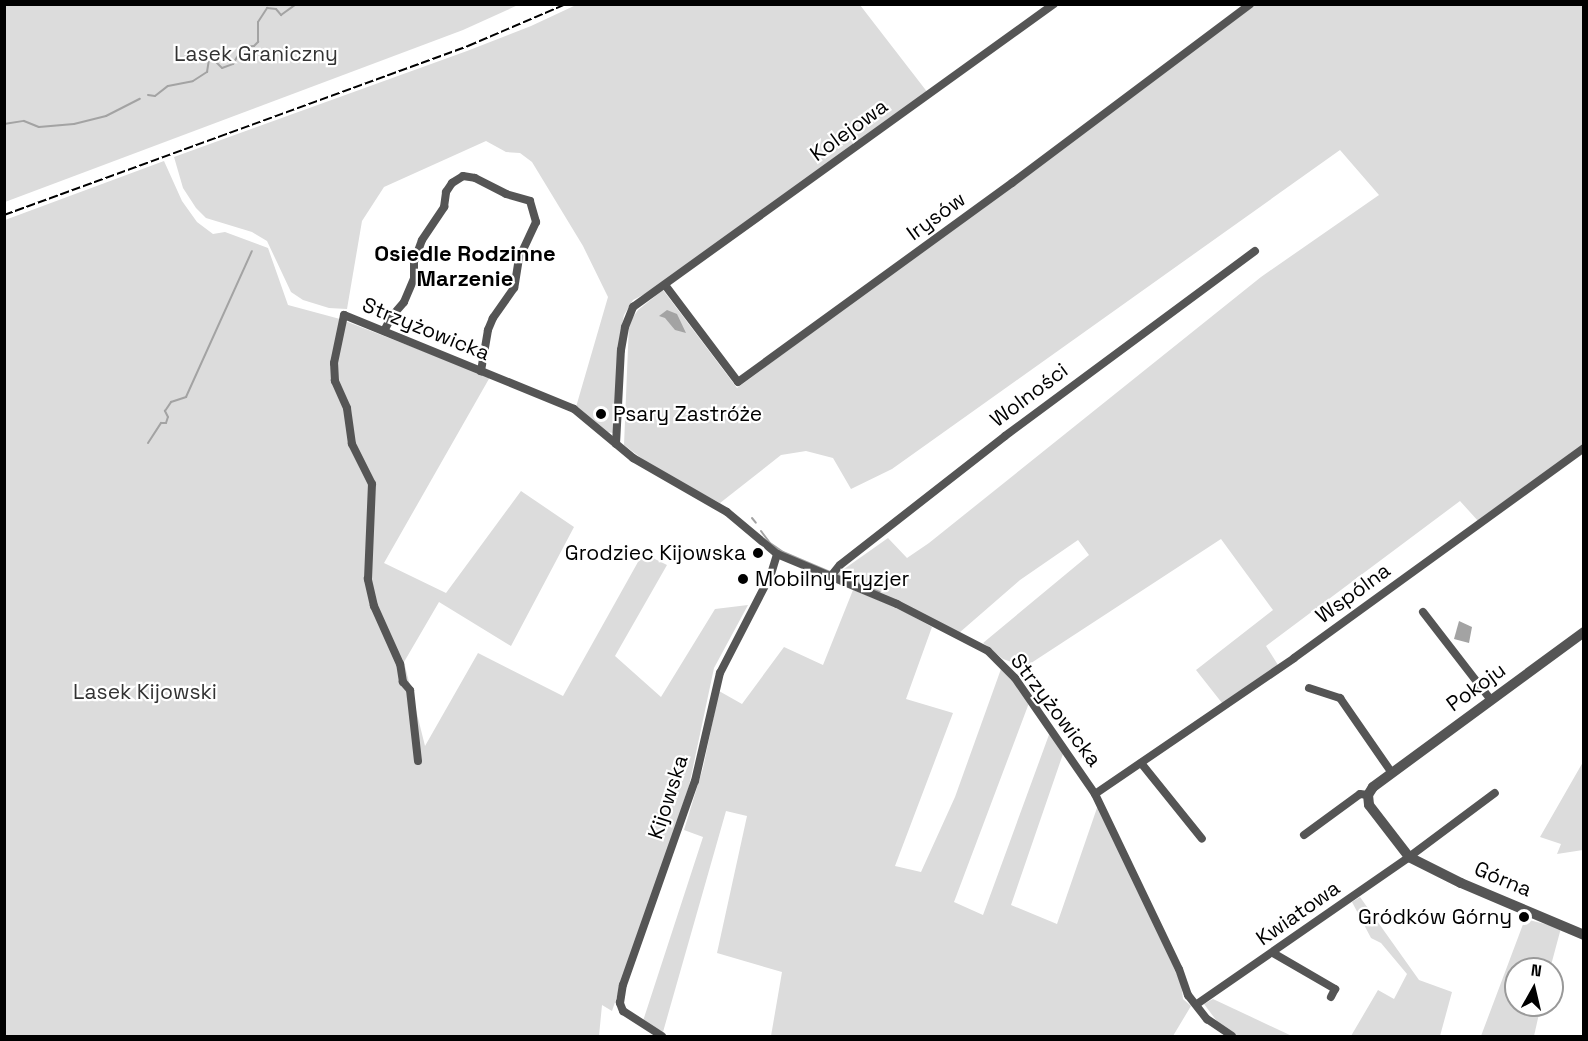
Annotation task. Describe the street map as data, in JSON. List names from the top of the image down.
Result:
{
  "streets": {
    "street": [
      "Kolejowa",
      "Irysów",
      "Strzyżowicka",
      "Wolności",
      "Wspólna",
      "Pokoju",
      "Kijowska",
      "Górna",
      "Kwiatowa"
    ]
  },
  "crossings": [
    ["Kolejowa", "Irysów"],
    ["Strzyżowicka", "Wolności"],
    ["Strzyżowicka", "Wspólna"],
    ["Strzyżowicka", "Kijowska"],
    ["Strzyżowicka", "Kwiatowa"],
    ["Pokoju", "Górna"],
    ["Górna", "Kwiatowa"]
  ],
  "districts": ["Osiedle Rodzinne Marzenie"],
  "parks": ["Lasek Graniczny", "Lasek Kijowski"],
  "places": [
    "Psary Zastróże",
    "Grodziec Kijowska",
    "Mobilny Fryzjer",
    "Gródków Górny"
  ],
  "north": "top"
}
